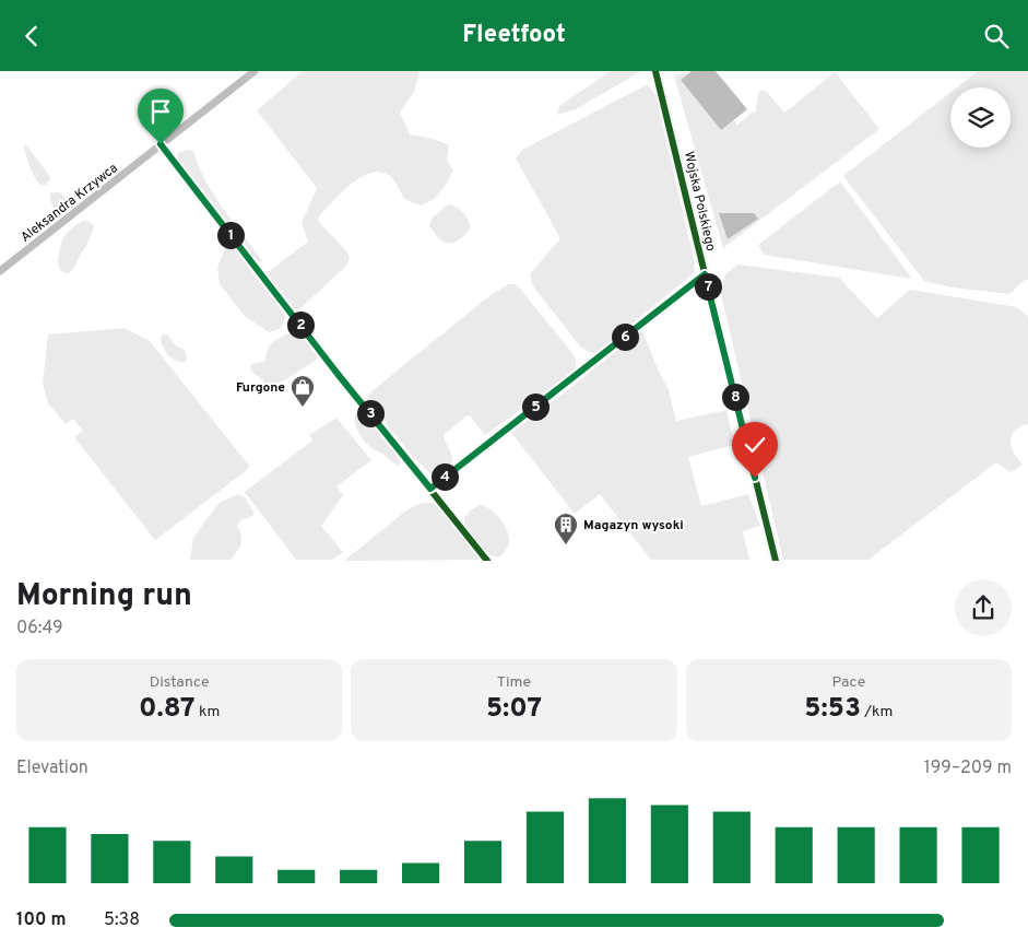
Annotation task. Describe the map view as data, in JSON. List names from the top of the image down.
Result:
{
  "streets": {
    "street": ["Wojska Polskiego", "Aleksandra Krzywca"]
  },
  "places": {
    "shop": ["Furgone"],
    "building": ["Magazyn wysoki"]
  },
  "page": {
    "header": "Fleetfoot",
    "pins": [
      "1",
      "7",
      "2",
      "6",
      "8",
      "5",
      "3",
      "4"
    ],
    "heading": ["Morning run", "06:49"],
    "stats": [
      ["Distance", "0.87 km"],
      ["Time", "5:07"],
      ["Pace", "5:53 /km"]
    ],
    "chart": ["Elevation", "199–209 m"],
    "list": [
      {
        "name": "100 m",
        "note": "5:38"
      }
    ]
  }
}
